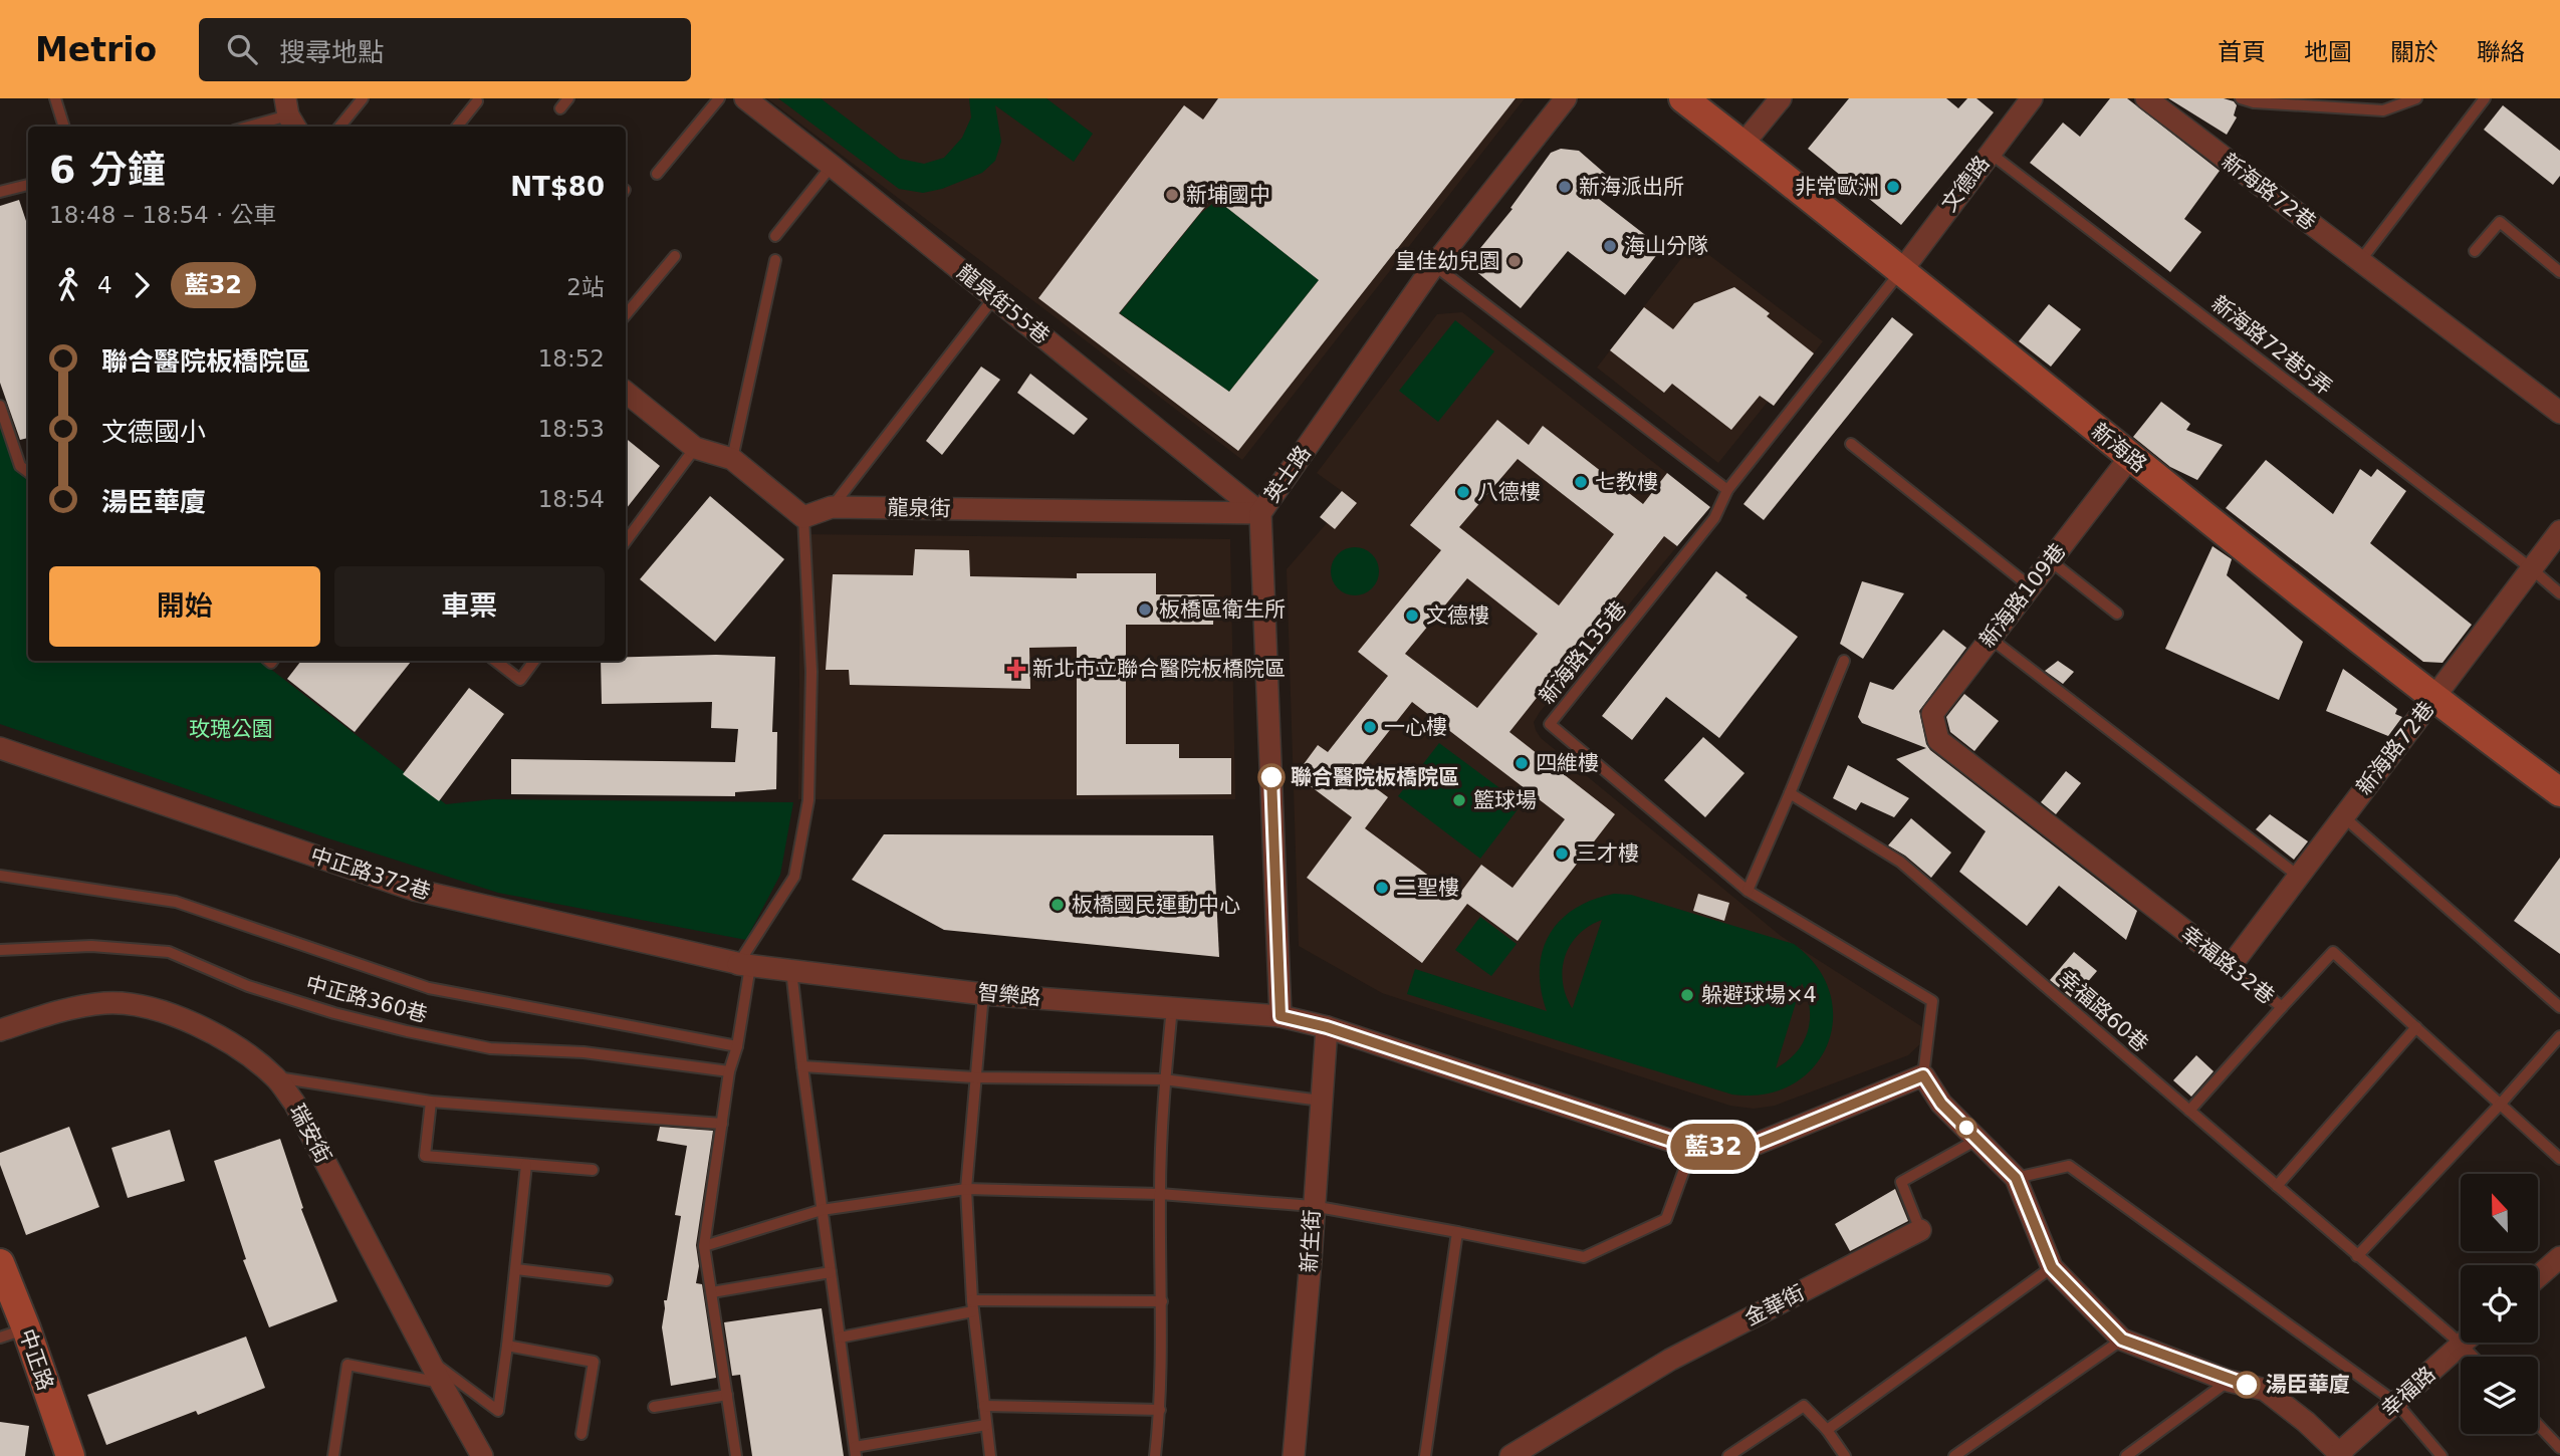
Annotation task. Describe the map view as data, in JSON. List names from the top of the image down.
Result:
{
  "streets": {
    "street": [
      "文德路",
      "新海路72巷",
      "龍泉街55巷",
      "新海路",
      "英士路",
      "龍泉街",
      "新海路109巷",
      "中正路372巷",
      "幸福路32巷",
      "智樂路",
      "瑞安街",
      "新生街",
      "金華街",
      "中正路",
      "幸福路"
    ],
    "lane": [
      "新海路72巷5弄",
      "新海路135巷",
      "中正路360巷",
      "幸福路60巷"
    ]
  },
  "crossings": [
    ["文德路", "新海路72巷5弄"],
    ["文德路", "新海路"],
    ["文德路", "新海路135巷"],
    ["新海路72巷", "新海路72巷5弄"],
    ["新海路72巷", "新海路"],
    ["新海路72巷", "幸福路32巷"],
    ["龍泉街55巷", "英士路"],
    ["龍泉街55巷", "龍泉街"],
    ["新海路", "新海路109巷"],
    ["新海路", "新海路135巷"],
    ["英士路", "龍泉街"],
    ["英士路", "智樂路"],
    ["新海路109巷", "幸福路32巷"],
    ["中正路372巷", "智樂路"],
    ["智樂路", "新生街"]
  ],
  "parks": ["玫瑰公園"],
  "places": {
    "other": [
      "新海派出所",
      "非常歐洲",
      "新埔國中",
      "海山分隊",
      "皇佳幼兒園",
      "七教樓",
      "八德樓",
      "板橋區衛生所",
      "文德樓",
      "一心樓",
      "四維樓",
      "聯合醫院板橋院區",
      "籃球場",
      "三才樓",
      "二聖樓",
      "板橋國民運動中心",
      "躲避球場×4",
      "湯臣華廈"
    ],
    "health": ["新北市立聯合醫院板橋院區"]
  },
  "lines": ["bus line 藍32"],
  "north": "top",
  "page": {
    "header": "Metrio",
    "search": "搜尋地點",
    "nav": [
      "首頁",
      "地圖",
      "關於",
      "聯絡"
    ],
    "on_map": "藍32",
    "heading": ["6 分鐘", "18:48 – 18:54 · 公車", "NT$80"],
    "legs": ["4", "藍32", "2站"],
    "list": [
      {
        "name": "聯合醫院板橋院區",
        "value": "18:52"
      },
      {
        "name": "文德國小",
        "value": "18:53"
      },
      {
        "name": "湯臣華廈",
        "value": "18:54"
      }
    ],
    "buttons": ["開始", "車票"]
  }
}
